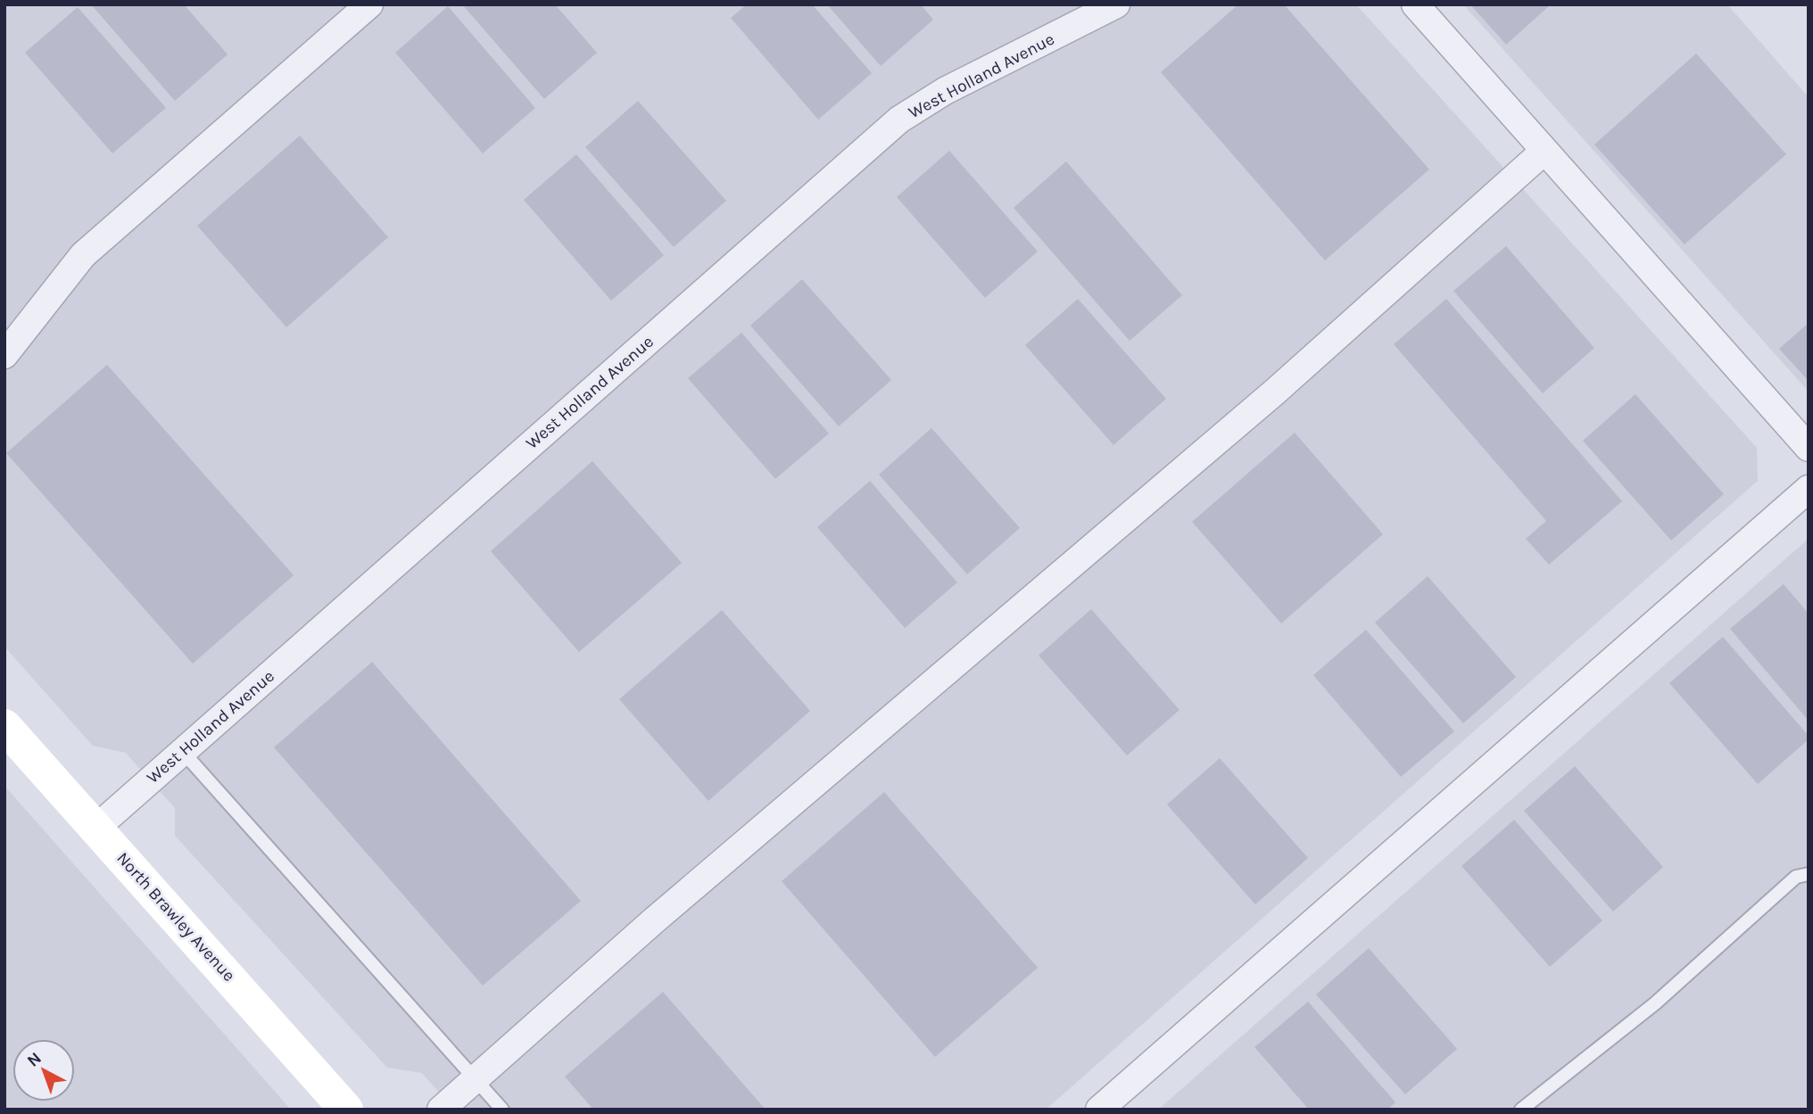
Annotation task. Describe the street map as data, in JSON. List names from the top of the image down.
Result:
{
  "streets": {
    "main road": ["North Brawley Avenue"],
    "street": ["West Holland Avenue"]
  },
  "crossings": [
    ["West Holland Avenue", "North Brawley Avenue"]
  ],
  "north": "top left"
}
